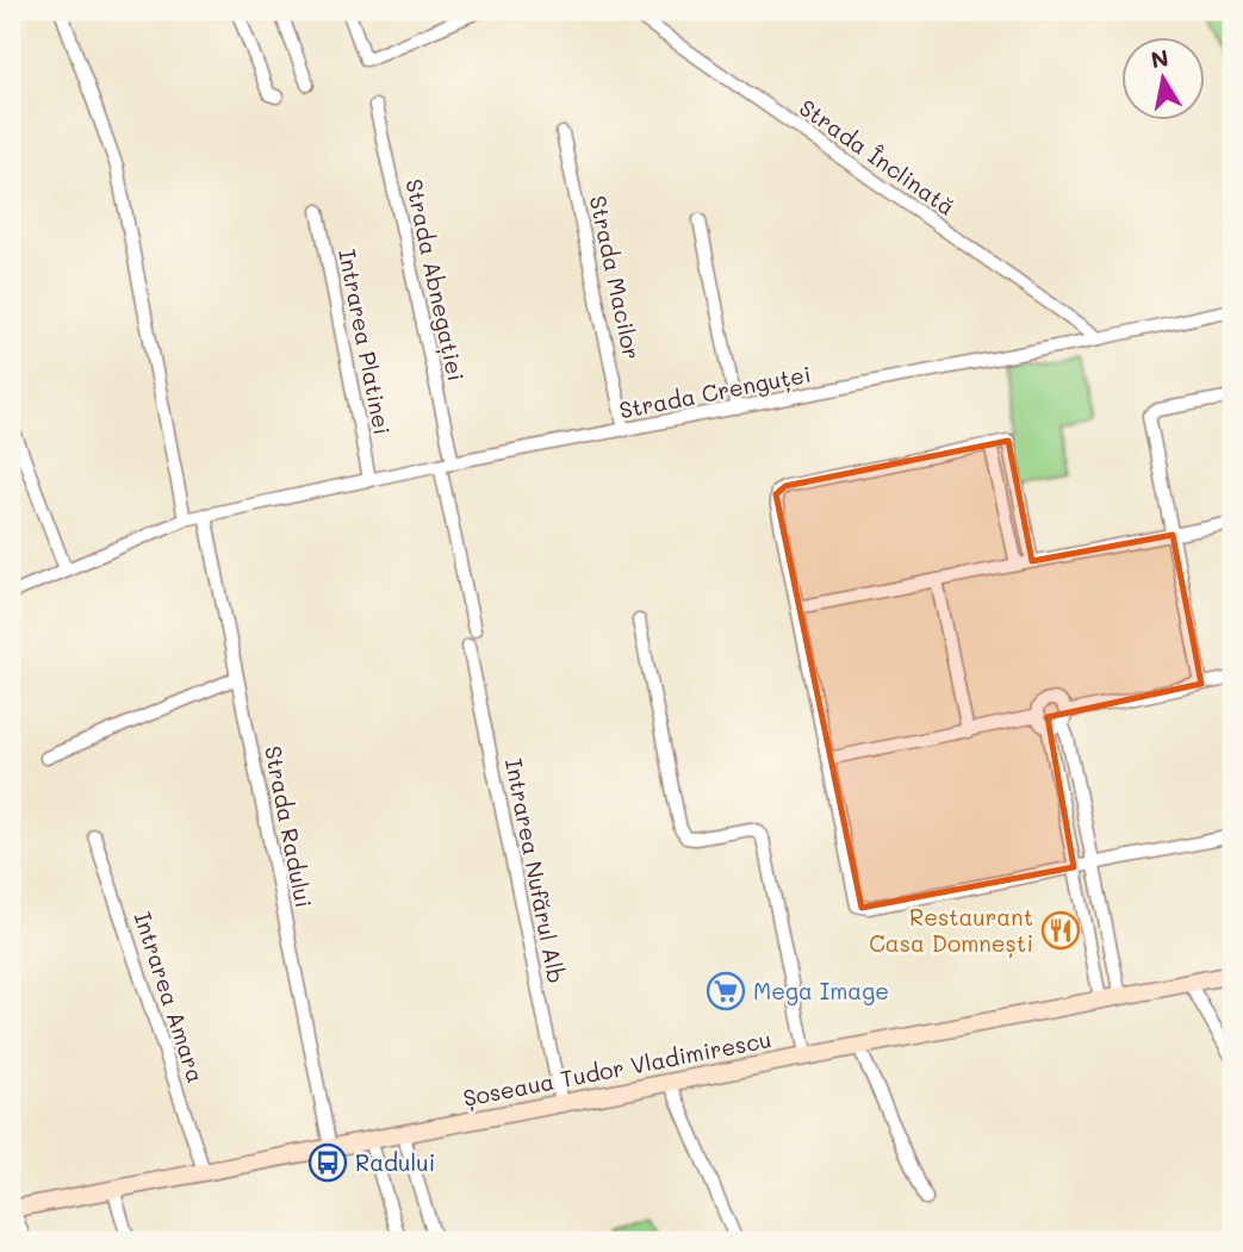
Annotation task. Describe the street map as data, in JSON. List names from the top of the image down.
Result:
{
  "streets": {
    "main road": ["Șoseaua Tudor Vladimirescu"],
    "street": [
      "Strada Înclinată",
      "Strada Macilor",
      "Strada Abnegației",
      "Intrarea Platinei",
      "Strada Crenguței",
      "Strada Radului",
      "Intrarea Nufărul Alb",
      "Intrarea Amara"
    ]
  },
  "crossings": [
    ["Strada Înclinată", "Strada Crenguței"],
    ["Strada Macilor", "Strada Crenguței"],
    ["Strada Abnegației", "Strada Crenguței"],
    ["Intrarea Platinei", "Strada Crenguței"],
    ["Strada Crenguței", "Strada Radului"],
    ["Strada Radului", "Șoseaua Tudor Vladimirescu"],
    ["Intrarea Nufărul Alb", "Șoseaua Tudor Vladimirescu"],
    ["Intrarea Amara", "Șoseaua Tudor Vladimirescu"]
  ],
  "places": {
    "restaurant": ["Restaurant Casa Domnești"],
    "supermarket": ["Mega Image"],
    "bus stop": ["Radului"]
  },
  "north": "top"
}
